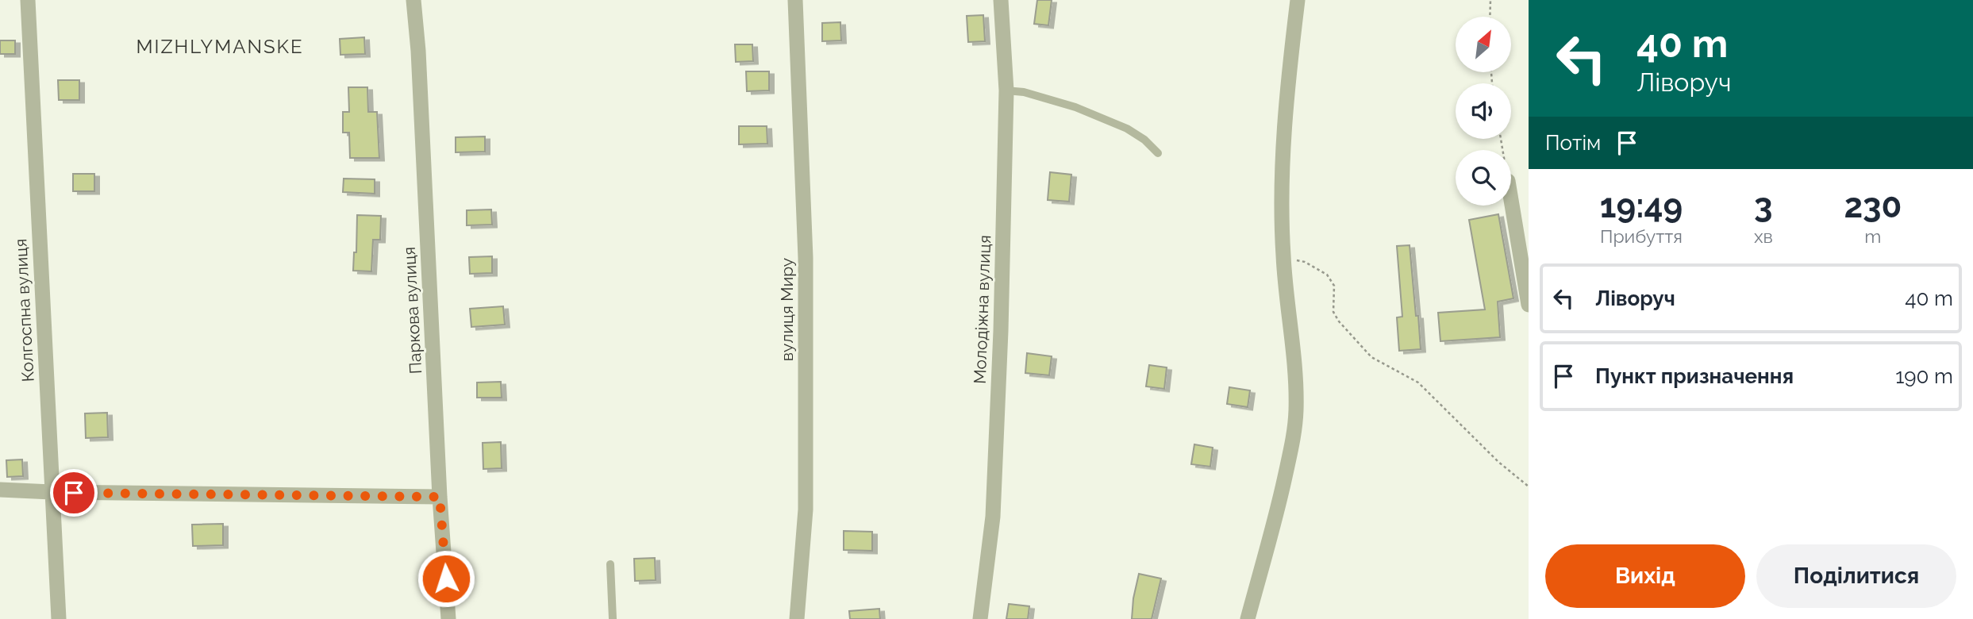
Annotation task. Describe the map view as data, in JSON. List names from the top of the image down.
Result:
{
  "streets": {
    "street": [
      "вулиця Миру",
      "Молодіжна вулиця",
      "Колгоспна вулиця",
      "Паркова вулиця"
    ]
  },
  "districts": ["MIZHLYMANSKE"],
  "north": "top right",
  "page": {
    "turn": ["40 m", "Ліворуч"],
    "then": "Потім",
    "eta": [
      "19:49",
      "Прибуття",
      "3",
      "хв",
      "230",
      "m"
    ],
    "list": [
      {
        "name": "Ліворуч",
        "value": "40 m"
      },
      {
        "name": "Пункт призначення",
        "value": "190 m"
      }
    ],
    "buttons": ["Вихід", "Поділитися"]
  }
}
